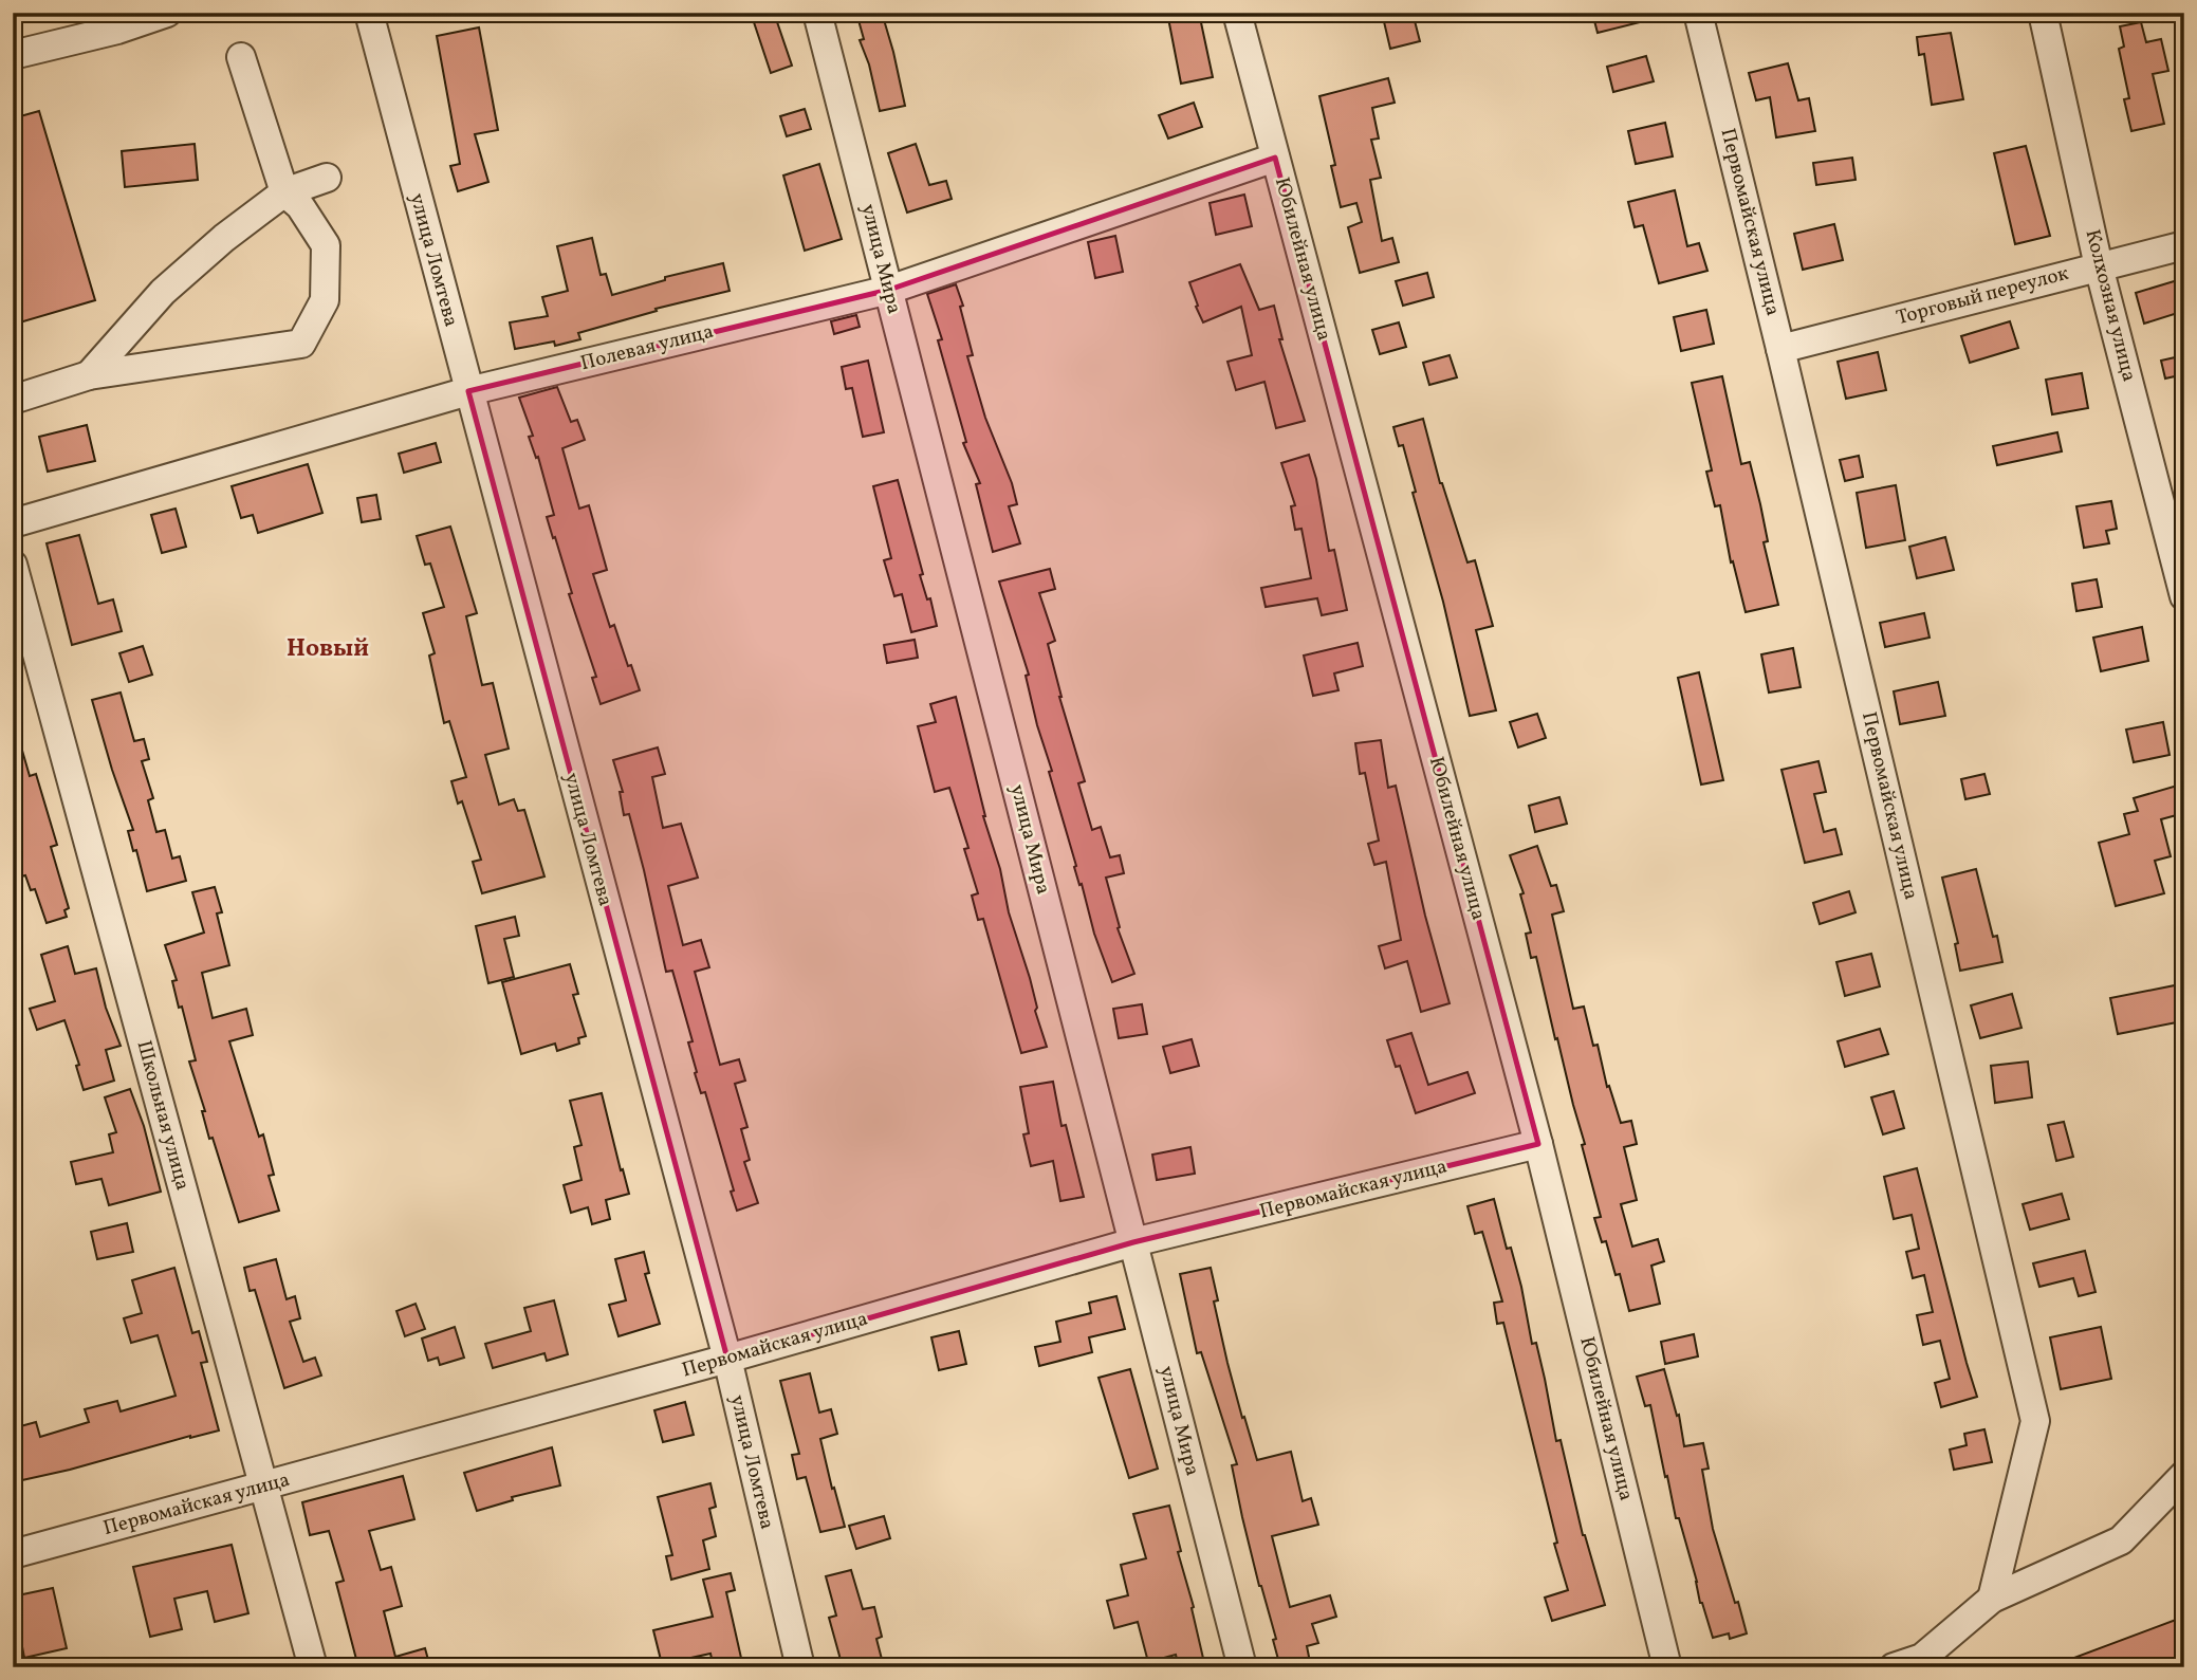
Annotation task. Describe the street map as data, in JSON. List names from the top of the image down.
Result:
{
  "streets": {
    "street": [
      "Первомайская улица",
      "улица Мира",
      "Юбилейная улица",
      "улица Ломтева",
      "Торговый переулок",
      "Колхозная улица",
      "Полевая улица",
      "Школьная улица"
    ]
  },
  "crossings": [
    ["Первомайская улица", "улица Мира"],
    ["Первомайская улица", "Юбилейная улица"],
    ["Первомайская улица", "улица Ломтева"],
    ["Первомайская улица", "Торговый переулок"],
    ["Первомайская улица", "Школьная улица"],
    ["улица Мира", "Полевая улица"],
    ["Юбилейная улица", "Полевая улица"],
    ["улица Ломтева", "Полевая улица"],
    ["Торговый переулок", "Колхозная улица"]
  ],
  "districts": ["Новый"]
}
